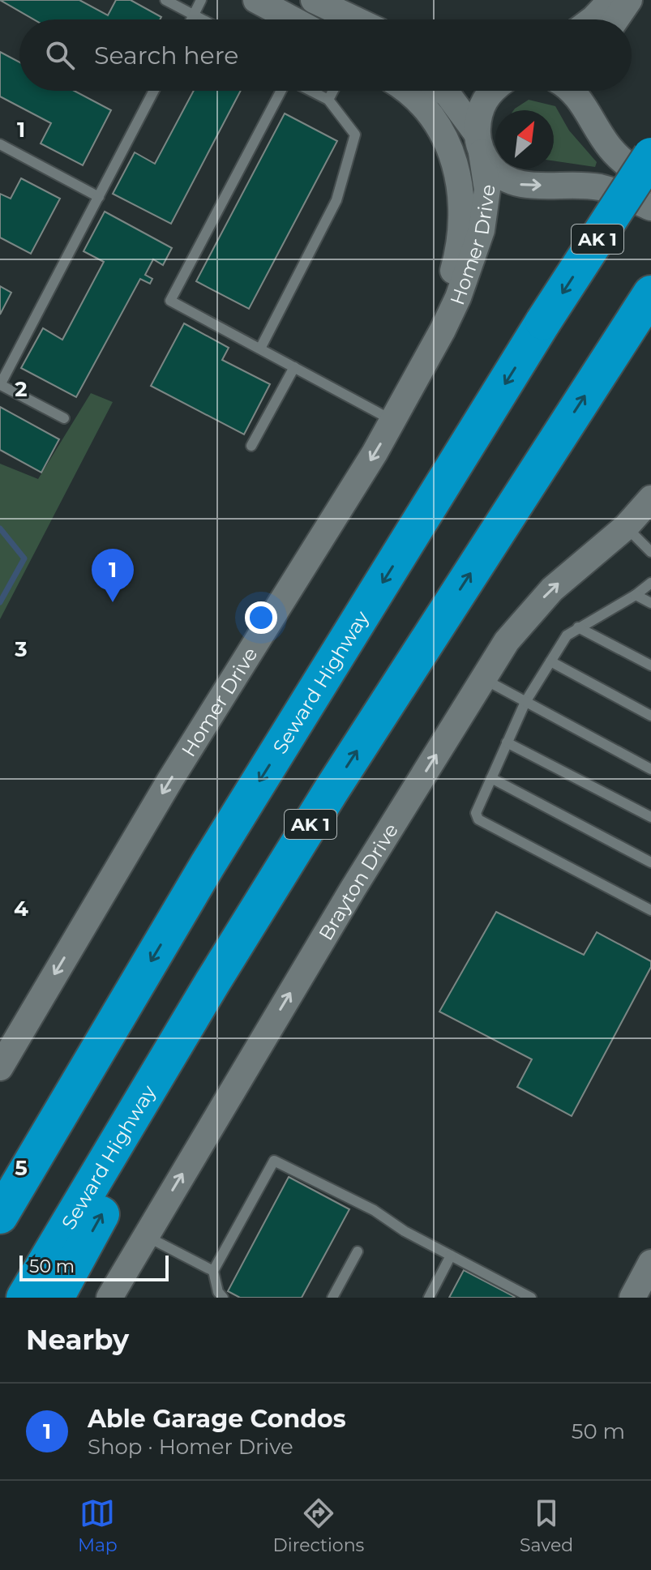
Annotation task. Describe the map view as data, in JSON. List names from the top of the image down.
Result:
{
  "streets": {
    "highway": ["AK 1", "Seward Highway"],
    "street": ["Homer Drive", "Brayton Drive"]
  },
  "one_way": ["Homer Drive", "Brayton Drive"],
  "scale_bar": "50 m",
  "north": "top right",
  "page": {
    "search": "Search here",
    "pins": "1",
    "scale": "50 m",
    "heading": "Nearby",
    "list": [
      {
        "mark": "1",
        "name": "Able Garage Condos",
        "note": "Shop · Homer Drive",
        "value": "50 m"
      }
    ],
    "nav": ["Map", "Directions", "Saved"]
  },
  "grid": {
    "rows": [
      "1",
      "2",
      "3",
      "4",
      "5"
    ]
  }
}
